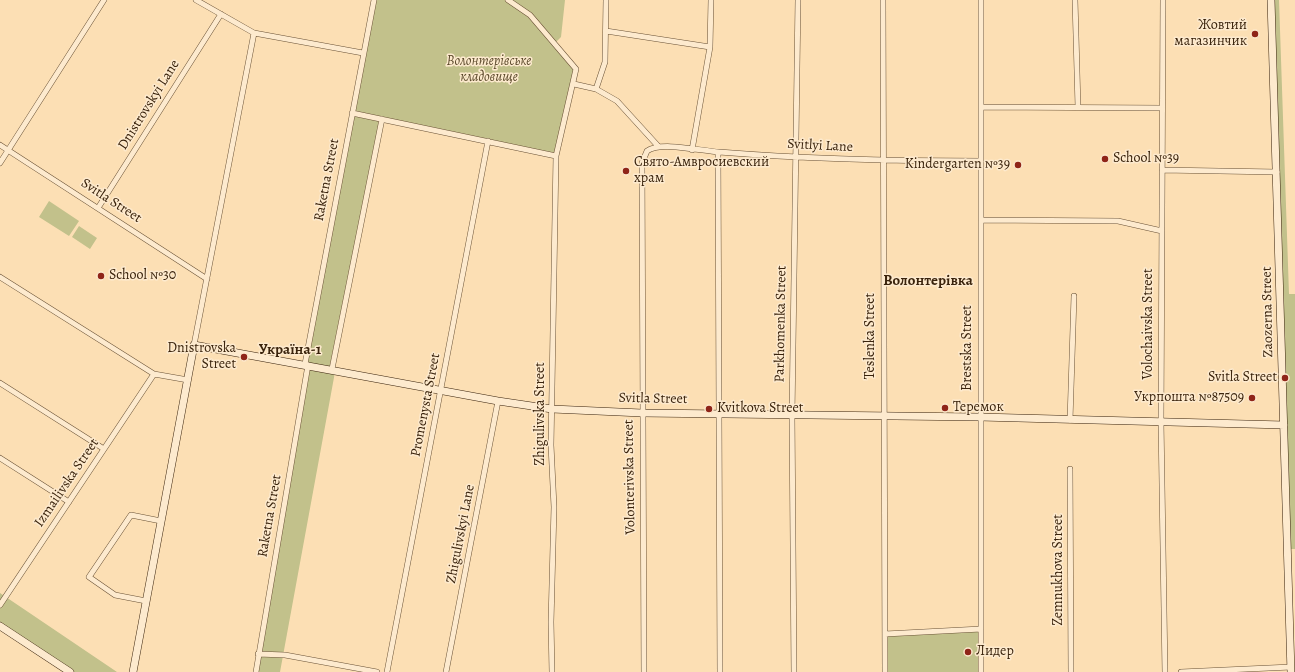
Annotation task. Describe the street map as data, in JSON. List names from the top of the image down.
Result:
{
  "streets": {
    "street": [
      "Dnistrovskyi Lane",
      "Svitlyi Lane",
      "Raketna Street",
      "Svitla Street",
      "Zaozerna Street",
      "Parkhomenka Street",
      "Volochaivska Street",
      "Teslenka Street",
      "Brestska Street",
      "Promenysta Street",
      "Zhigulivska Street",
      "Volonterivska Street",
      "Izmailivska Street",
      "Zhigulivskyi Lane",
      "Zemnukhova Street"
    ]
  },
  "crossings": [
    ["Dnistrovskyi Lane", "Svitla Street"],
    ["Svitlyi Lane", "Parkhomenka Street"],
    ["Svitlyi Lane", "Teslenka Street"],
    ["Svitlyi Lane", "Brestska Street"],
    ["Svitlyi Lane", "Volonterivska Street"],
    ["Raketna Street", "Svitla Street"],
    ["Svitla Street", "Zaozerna Street"],
    ["Svitla Street", "Parkhomenka Street"],
    ["Svitla Street", "Volochaivska Street"],
    ["Svitla Street", "Teslenka Street"],
    ["Svitla Street", "Brestska Street"],
    ["Svitla Street", "Promenysta Street"],
    ["Svitla Street", "Zhigulivska Street"],
    ["Svitla Street", "Volonterivska Street"],
    ["Svitla Street", "Zhigulivskyi Lane"]
  ],
  "districts": ["Волонтерівка", "Україна-1"],
  "parks": ["Волонтерівське кладовище"],
  "places": [
    "Жовтий магазинчик",
    "School №39",
    "Kindergarten №39",
    "Свято-Амвросиевский храм",
    "School №30",
    "Dnistrovska Street",
    "Svitla Street",
    "Укрпошта №87509",
    "Теремок",
    "Kvitkova Street",
    "Лидер"
  ]
}
